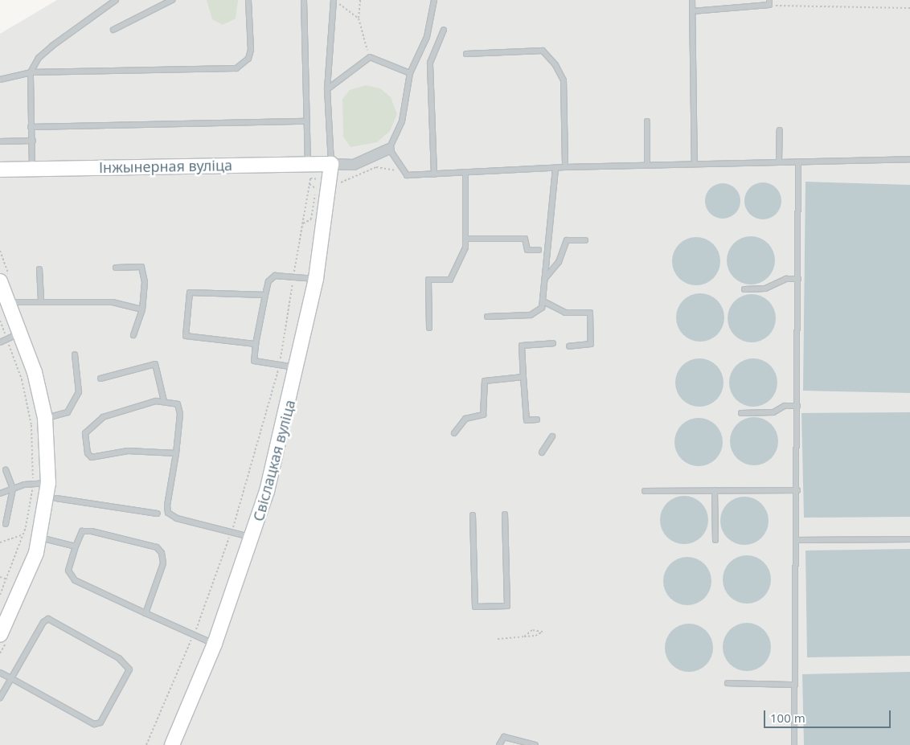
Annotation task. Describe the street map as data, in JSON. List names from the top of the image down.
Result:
{
  "streets": {
    "street": ["Інжынерная вуліца", "Свіслацкая вуліца"]
  },
  "crossings": [
    ["Інжынерная вуліца", "Свіслацкая вуліца"]
  ],
  "scale_bar": "100 m"
}
